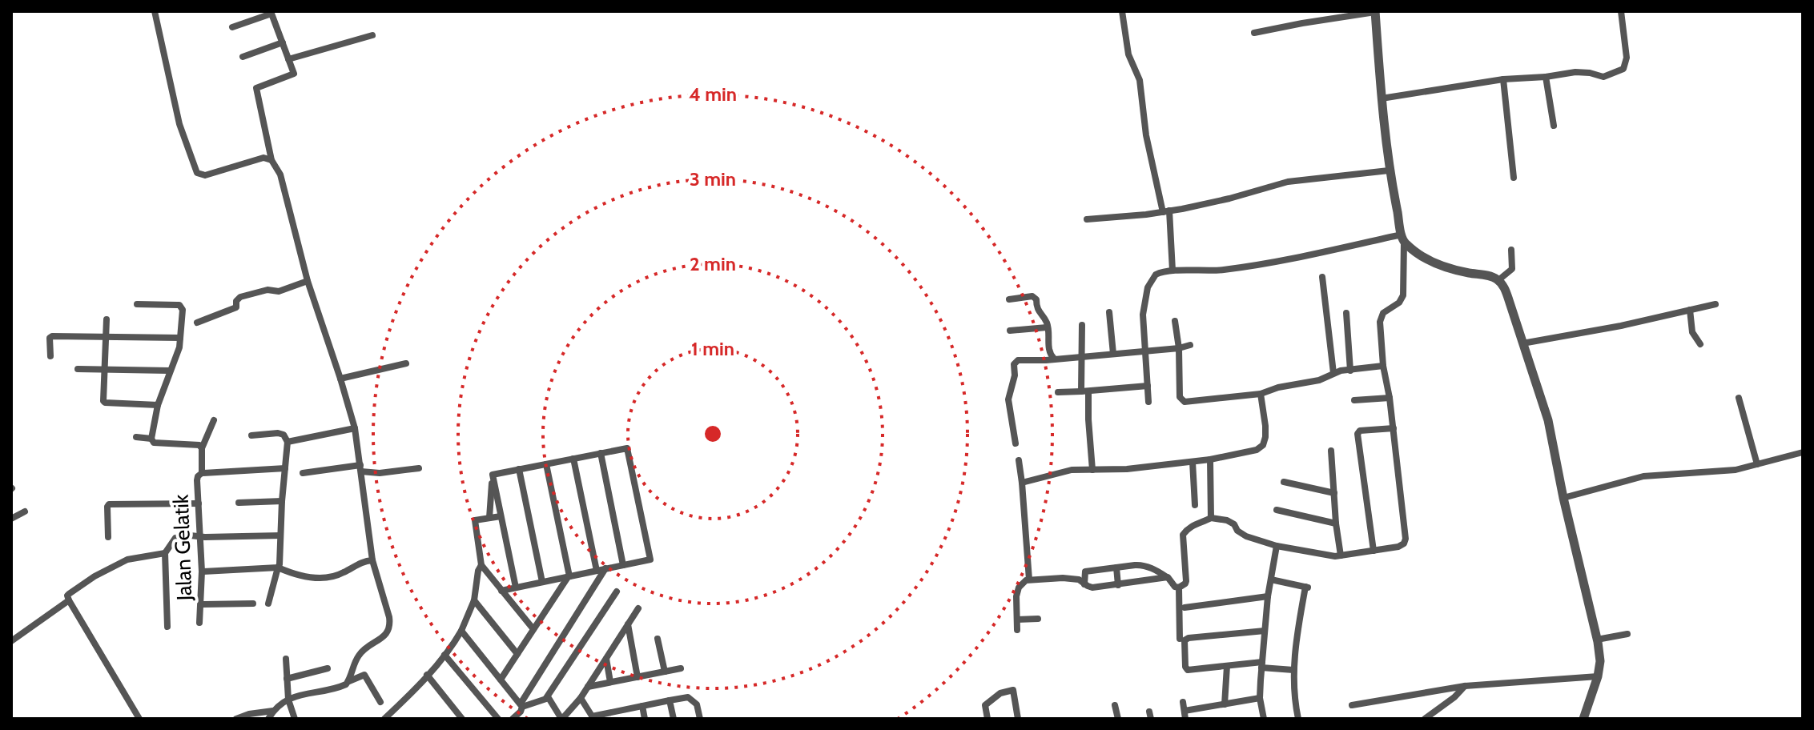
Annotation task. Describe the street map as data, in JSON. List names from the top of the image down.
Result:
{
  "streets": {
    "street": ["Jalan Gelatik"]
  },
  "rings": [
    "4 min",
    "3 min",
    "2 min",
    "1 min"
  ]
}
